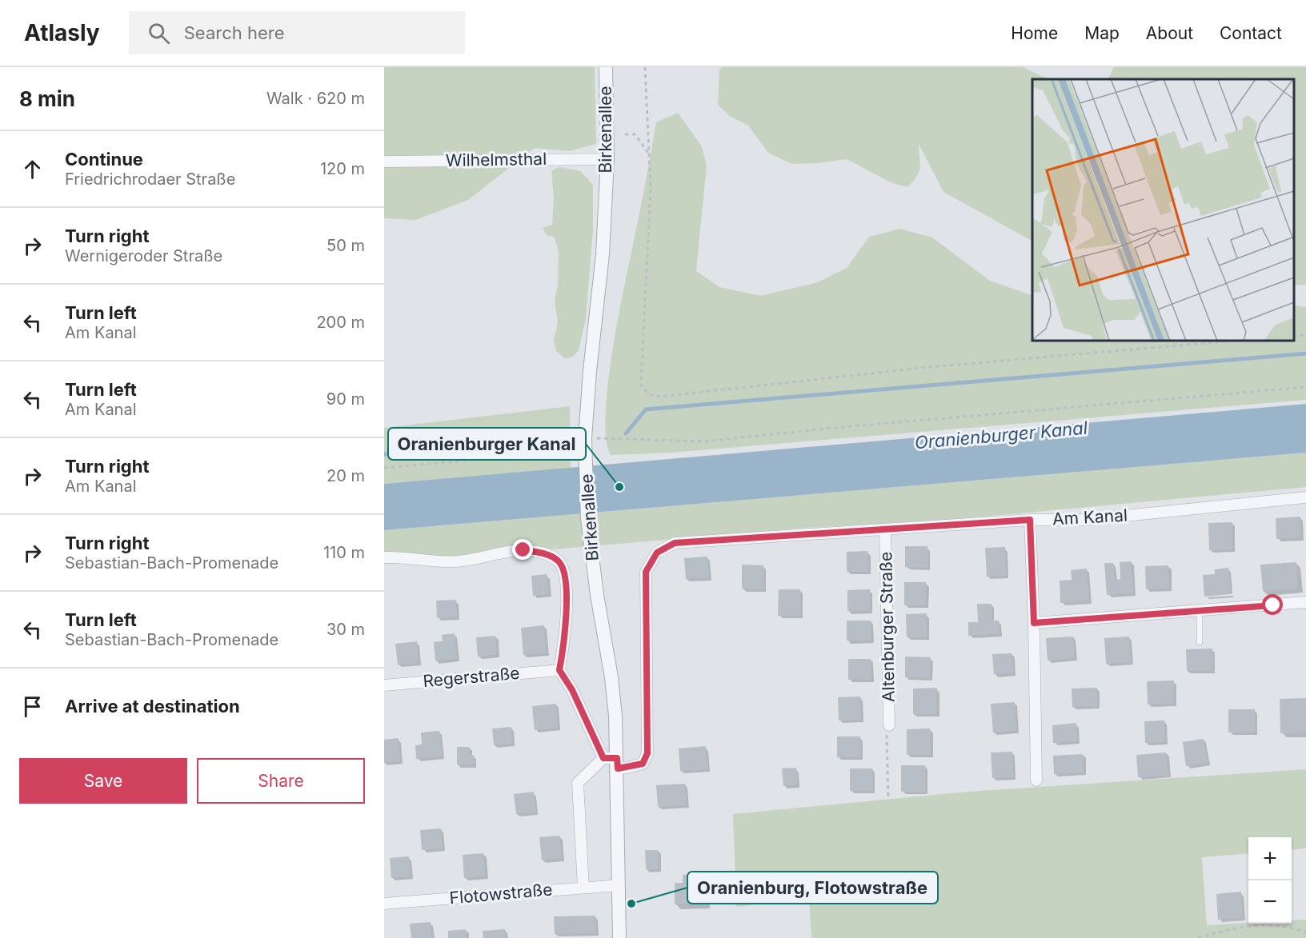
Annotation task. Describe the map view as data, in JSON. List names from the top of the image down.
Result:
{
  "streets": {
    "street": [
      "Birkenallee",
      "Wilhelmsthal",
      "Am Kanal",
      "Altenburger Straße",
      "Regerstraße",
      "Flotowstraße"
    ]
  },
  "crossings": [
    ["Birkenallee", "Wilhelmsthal"],
    ["Birkenallee", "Am Kanal"],
    ["Birkenallee", "Flotowstraße"],
    ["Am Kanal", "Altenburger Straße"]
  ],
  "water": ["Oranienburger Kanal"],
  "places": ["Oranienburger Kanal", "Oranienburg, Flotowstraße"],
  "page": {
    "header": "Atlasly",
    "search": "Search here",
    "nav": [
      "Home",
      "Map",
      "About",
      "Contact"
    ],
    "heading": ["8 min", "Walk · 620 m"],
    "list": [
      ["Continue", "Friedrichrodaer Straße", "120 m"],
      ["Turn right", "Wernigeroder Straße", "50 m"],
      ["Turn left", "Am Kanal", "200 m"],
      ["Turn left", "Am Kanal", "90 m"],
      ["Turn right", "Am Kanal", "20 m"],
      ["Turn right", "Sebastian-Bach-Promenade", "110 m"],
      ["Turn left", "Sebastian-Bach-Promenade", "30 m"],
      "Arrive at destination"
    ],
    "buttons": ["Save", "Share"],
    "map_buttons": ["+", "−"]
  }
}
